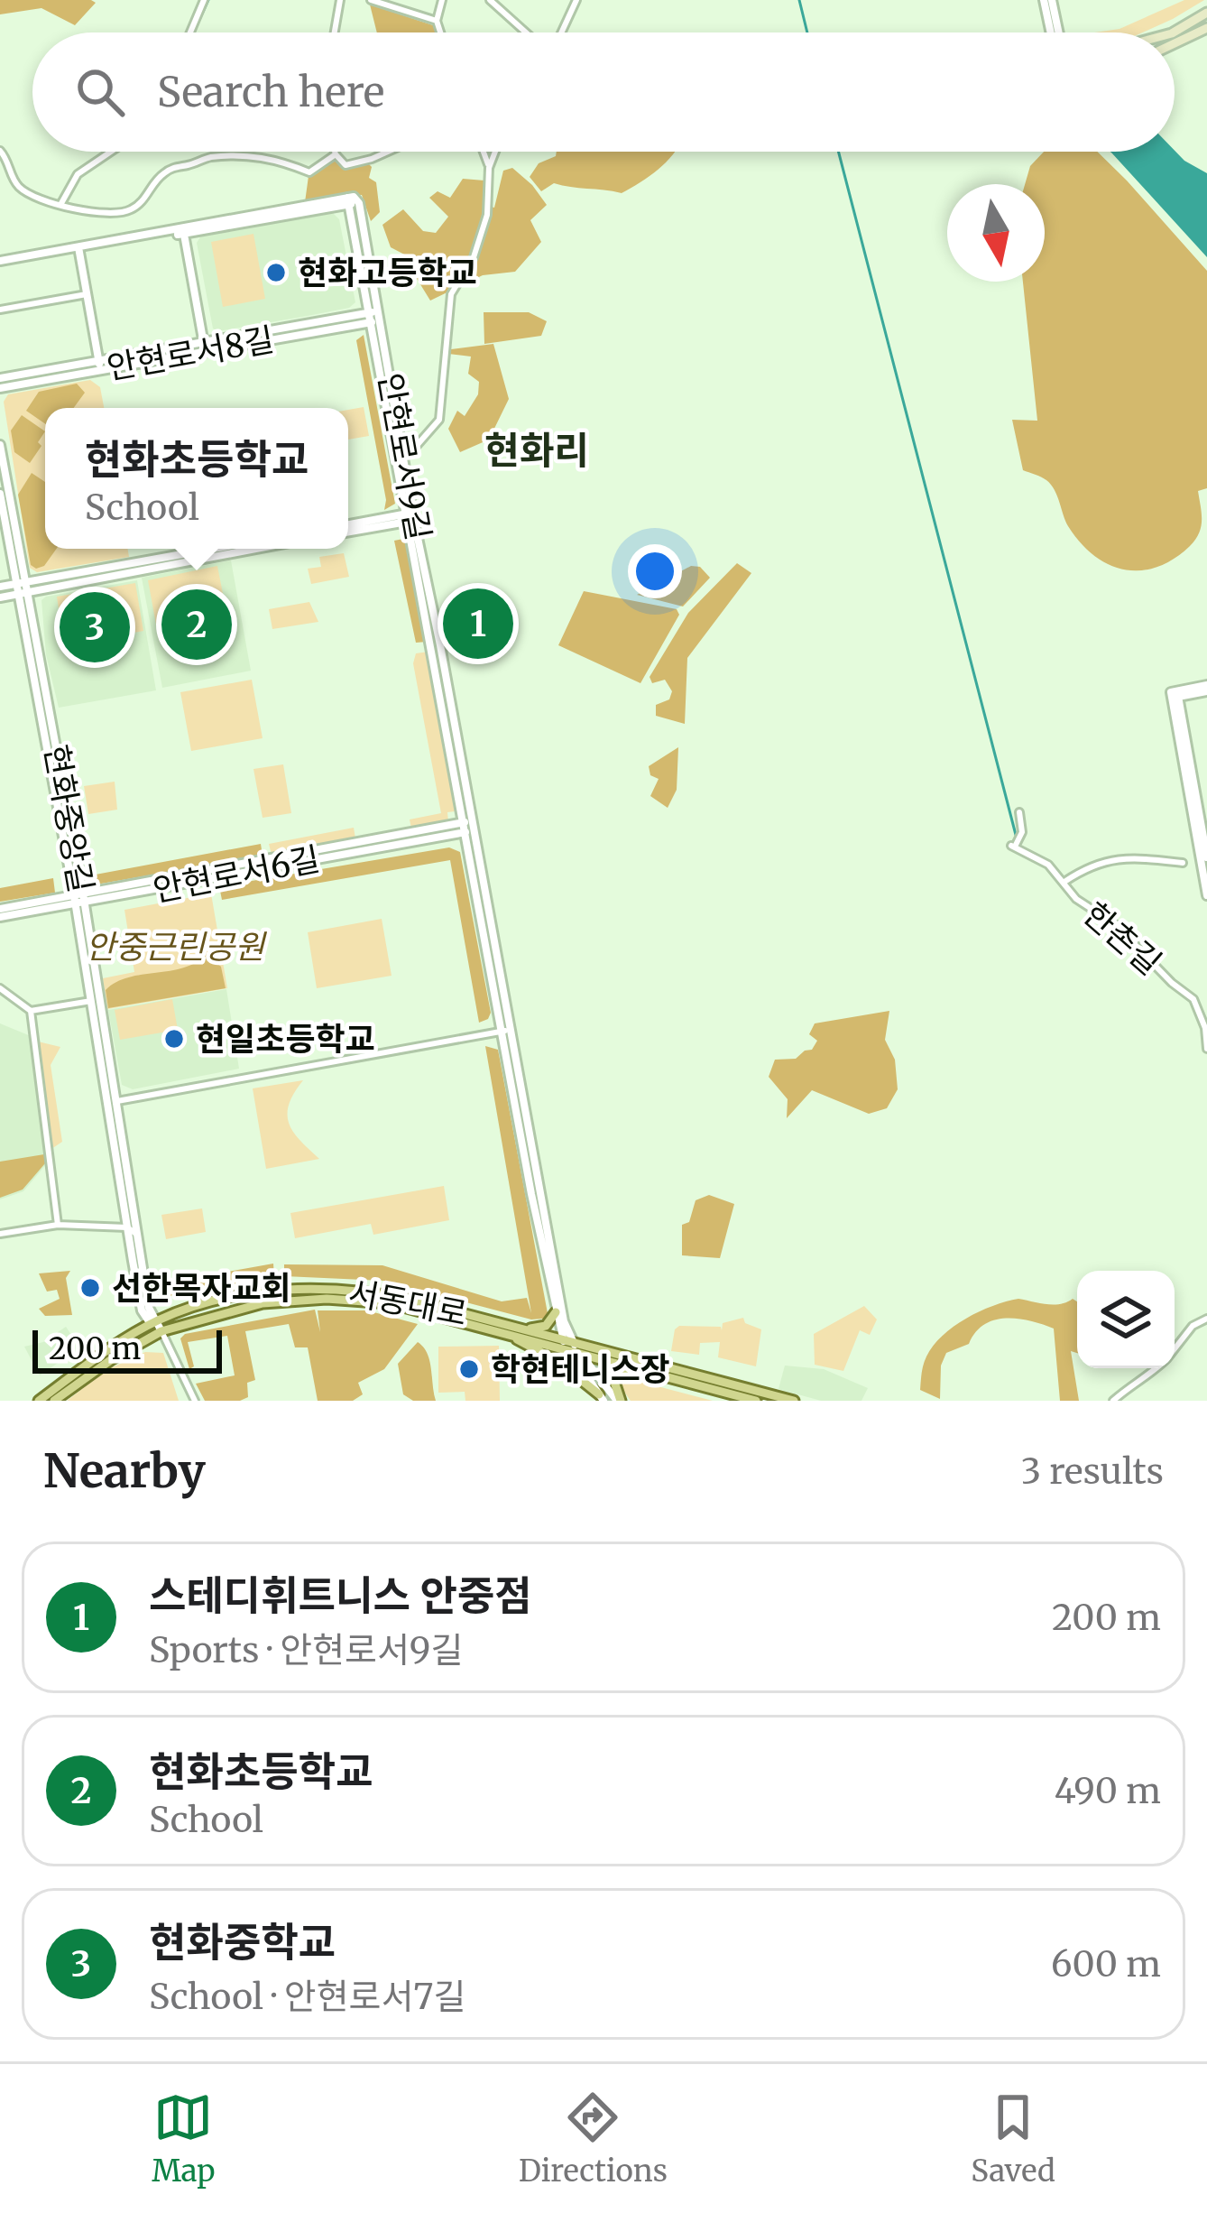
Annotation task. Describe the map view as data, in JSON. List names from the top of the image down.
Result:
{
  "streets": {
    "main road": ["서동대로"],
    "street": [
      "안현로서8길",
      "안현로서9길",
      "현화중앙길",
      "안현로서6길",
      "한촌길"
    ]
  },
  "crossings": [
    ["안현로서8길", "안현로서9길"],
    ["안현로서9길", "안현로서6길"],
    ["안현로서9길", "서동대로"],
    ["현화중앙길", "안현로서6길"],
    ["현화중앙길", "서동대로"]
  ],
  "districts": ["현화리"],
  "parks": ["안중근린공원"],
  "places": [
    "현화고등학교",
    "현일초등학교",
    "선한목자교회",
    "학현테니스장"
  ],
  "scale_bar": "200 m",
  "north": "bottom",
  "page": {
    "search": "Search here",
    "popup": ["현화초등학교", "School"],
    "pins": ["1", "2", "3"],
    "scale": "200 m",
    "heading": ["Nearby", "3 results"],
    "list": [
      {
        "mark": "1",
        "name": "스테디휘트니스 안중점",
        "note": "Sports · 안현로서9길",
        "value": "200 m"
      },
      {
        "mark": "2",
        "name": "현화초등학교",
        "note": "School",
        "value": "490 m"
      },
      {
        "mark": "3",
        "name": "현화중학교",
        "note": "School · 안현로서7길",
        "value": "600 m"
      }
    ],
    "nav": ["Map", "Directions", "Saved"]
  }
}
